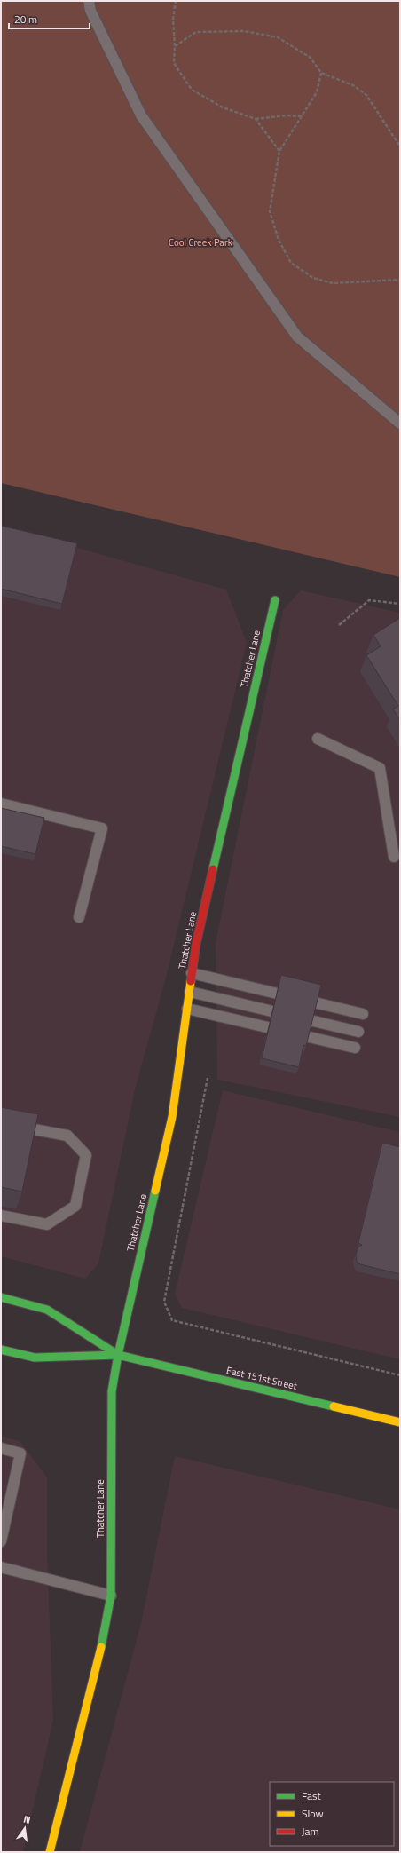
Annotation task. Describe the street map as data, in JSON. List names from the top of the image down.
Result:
{
  "streets": {
    "street": ["Thatcher Lane", "East 151st Street"]
  },
  "crossings": [
    ["Thatcher Lane", "East 151st Street"]
  ],
  "parks": ["Cool Creek Park"],
  "legend": ["Fast", "Slow", "Jam"],
  "scale_bar": "20 m",
  "north": "top"
}
